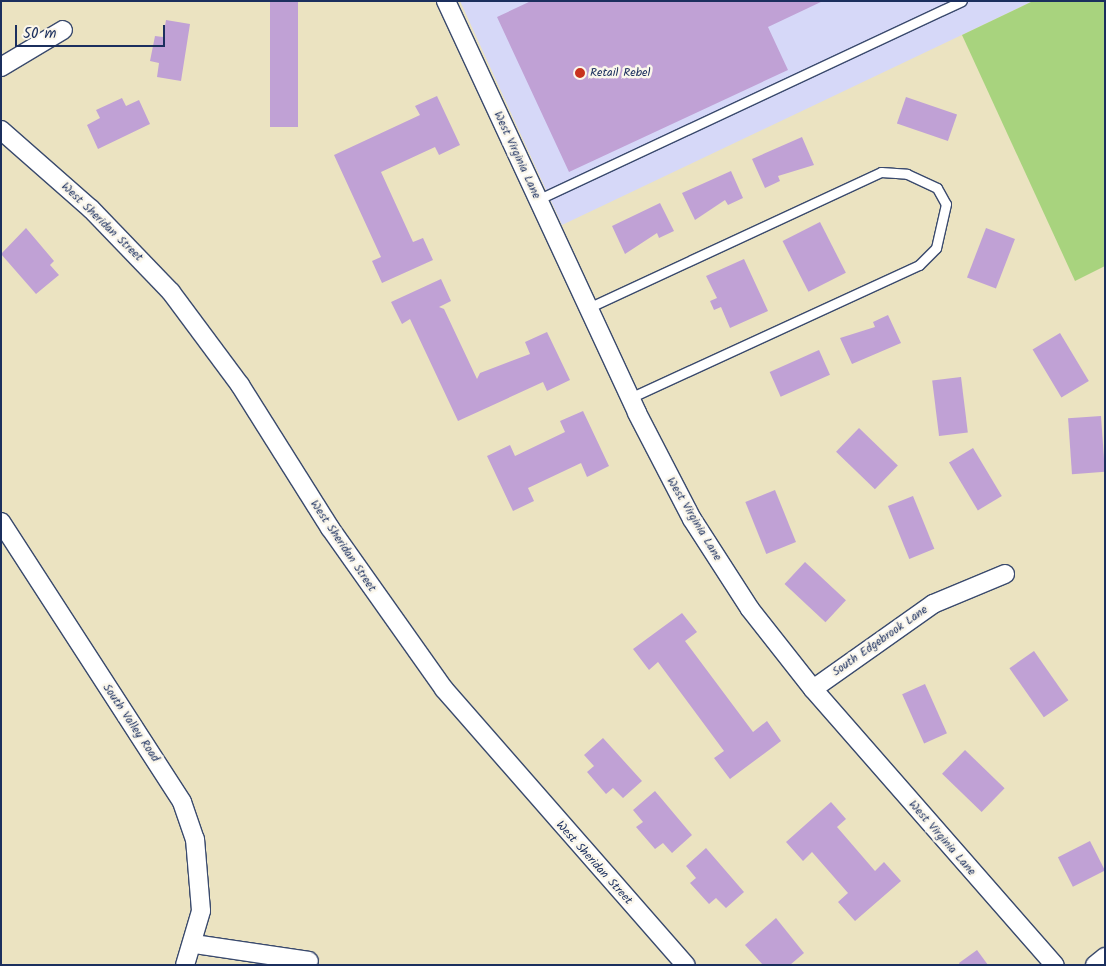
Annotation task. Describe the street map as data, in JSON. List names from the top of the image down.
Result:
{
  "streets": {
    "street": [
      "West Virginia Lane",
      "West Sheridan Street",
      "South Edgebrook Lane",
      "South Valley Road"
    ]
  },
  "crossings": [
    ["West Virginia Lane", "South Edgebrook Lane"]
  ],
  "places": ["Retail Rebel"],
  "scale_bar": "50 m"
}
